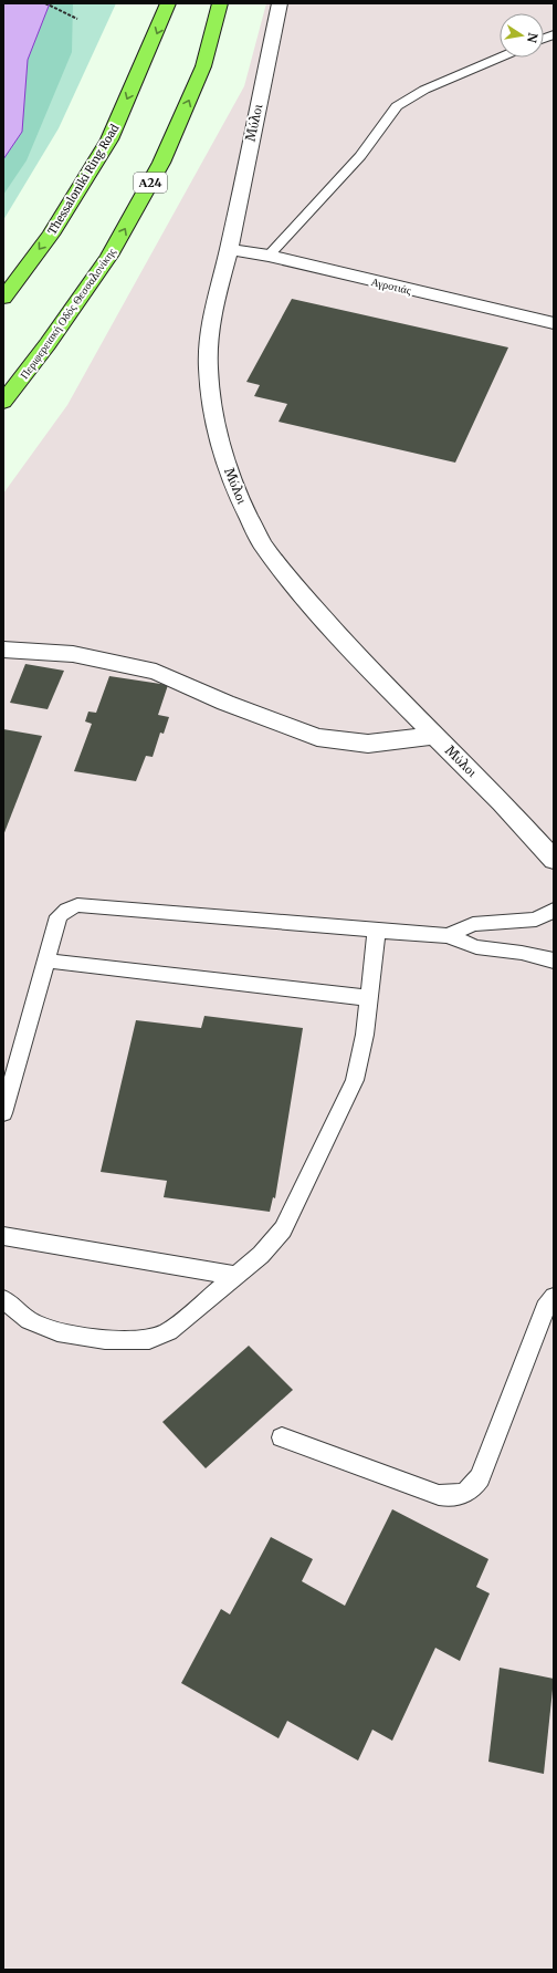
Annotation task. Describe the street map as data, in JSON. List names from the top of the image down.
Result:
{
  "streets": {
    "highway": ["Thessaloniki Ring Road", "Α24", "Περιφερειακή Οδός Θεσσαλονίκης"],
    "street": ["Μύλοι", "Αγροτιάς"]
  },
  "crossings": [
    ["Μύλοι", "Αγροτιάς"]
  ],
  "one_way": ["Thessaloniki Ring Road", "Περιφερειακή Οδός Θεσσαλονίκης"],
  "north": "right"
}
